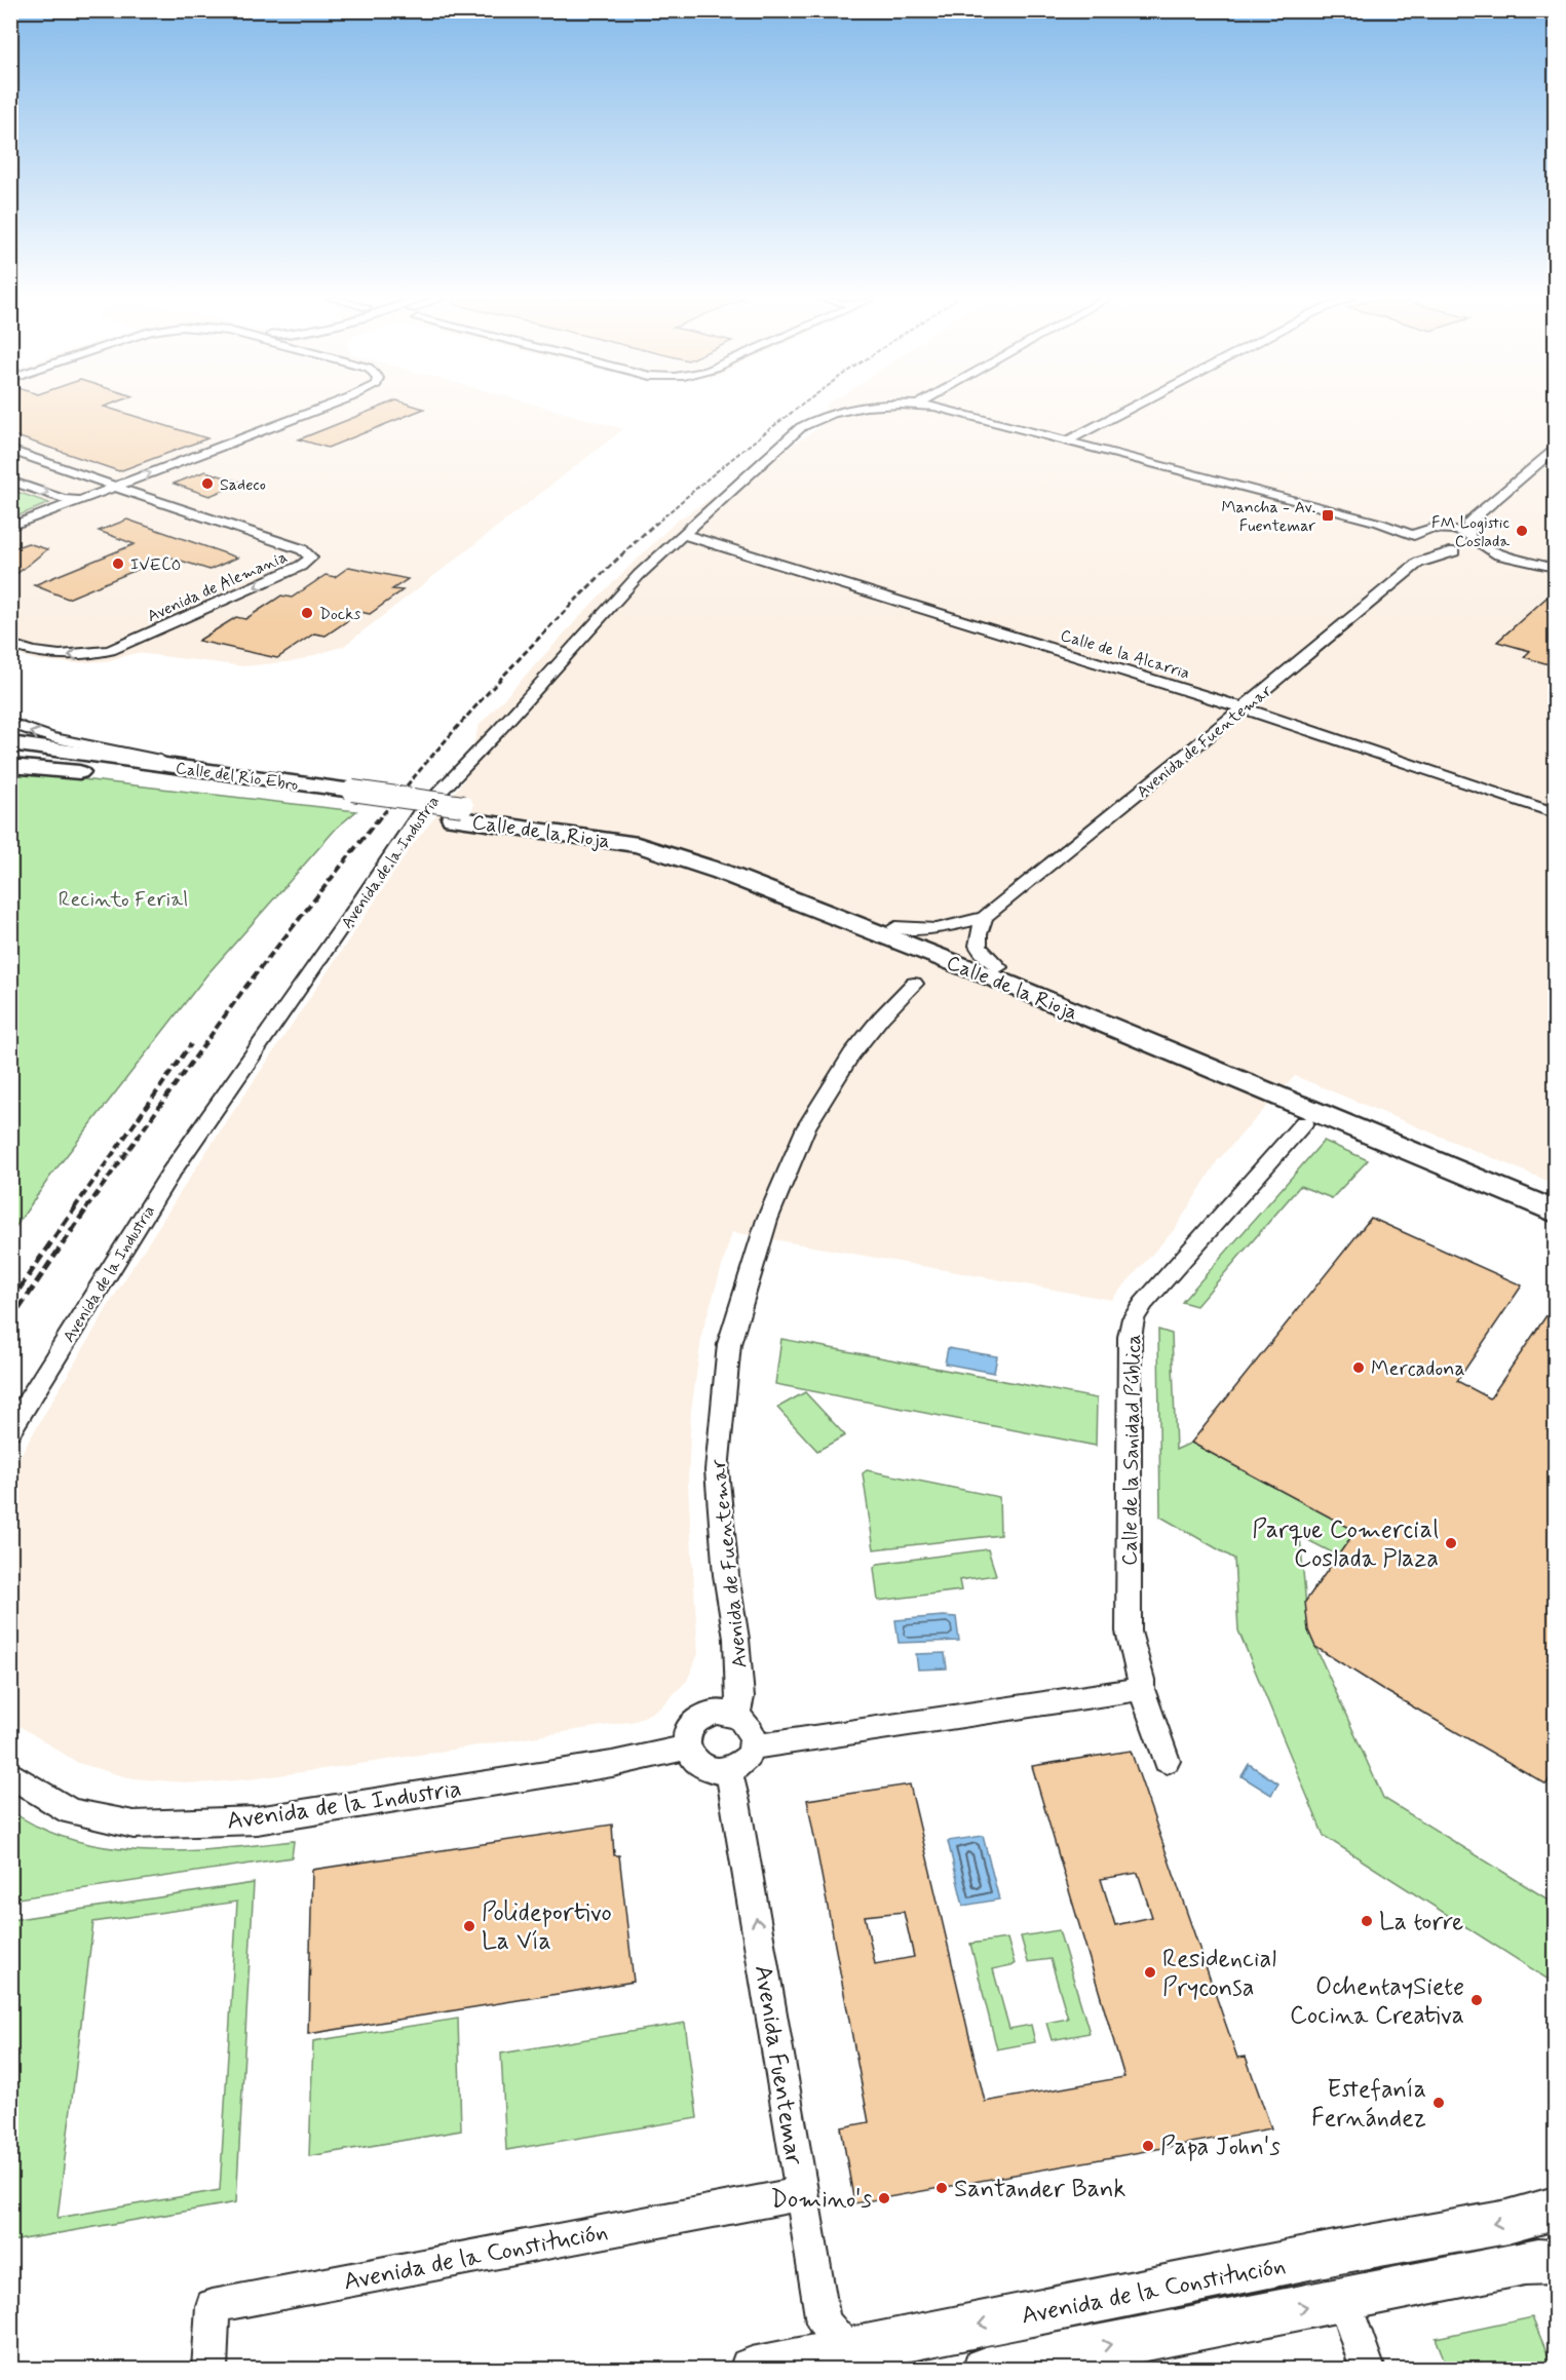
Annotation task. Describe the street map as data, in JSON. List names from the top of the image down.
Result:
{
  "streets": {
    "main road": ["Calle del Río Ebro", "Calle de la Rioja"],
    "street": [
      "Avenida de Alemania",
      "Calle de la Alcarria",
      "Avenida de Fuentemar",
      "Avenida de la Industria",
      "Calle de la Sanidad Pública",
      "Avenida Fuentemar",
      "Avenida de la Constitución"
    ]
  },
  "crossings": [
    ["Calle de la Alcarria", "Avenida de Fuentemar"],
    ["Calle de la Alcarria", "Avenida de la Industria"],
    ["Avenida de Fuentemar", "Calle de la Rioja"],
    ["Avenida de Fuentemar", "Avenida de la Industria"],
    ["Avenida de Fuentemar", "Avenida Fuentemar"],
    ["Calle del Río Ebro", "Calle de la Rioja"],
    ["Avenida de la Industria", "Avenida Fuentemar"],
    ["Avenida Fuentemar", "Avenida de la Constitución"]
  ],
  "one_way": ["Avenida Fuentemar"],
  "parks": ["Recinto Ferial"],
  "places": {
    "other": [
      "Sadeco",
      "FM Logistic Coslada",
      "IVECO",
      "Docks",
      "Mercadona",
      "Parque Comercial Coslada Plaza",
      "La torre",
      "Polideportivo La Vía",
      "Residencial Pryconsa",
      "OchentaySiete Cocina Creativa",
      "Estefanía Fernández",
      "Papa John's",
      "Santander Bank",
      "Domino's"
    ],
    "transit": ["Mancha - Av. Fuentemar"]
  }
}
